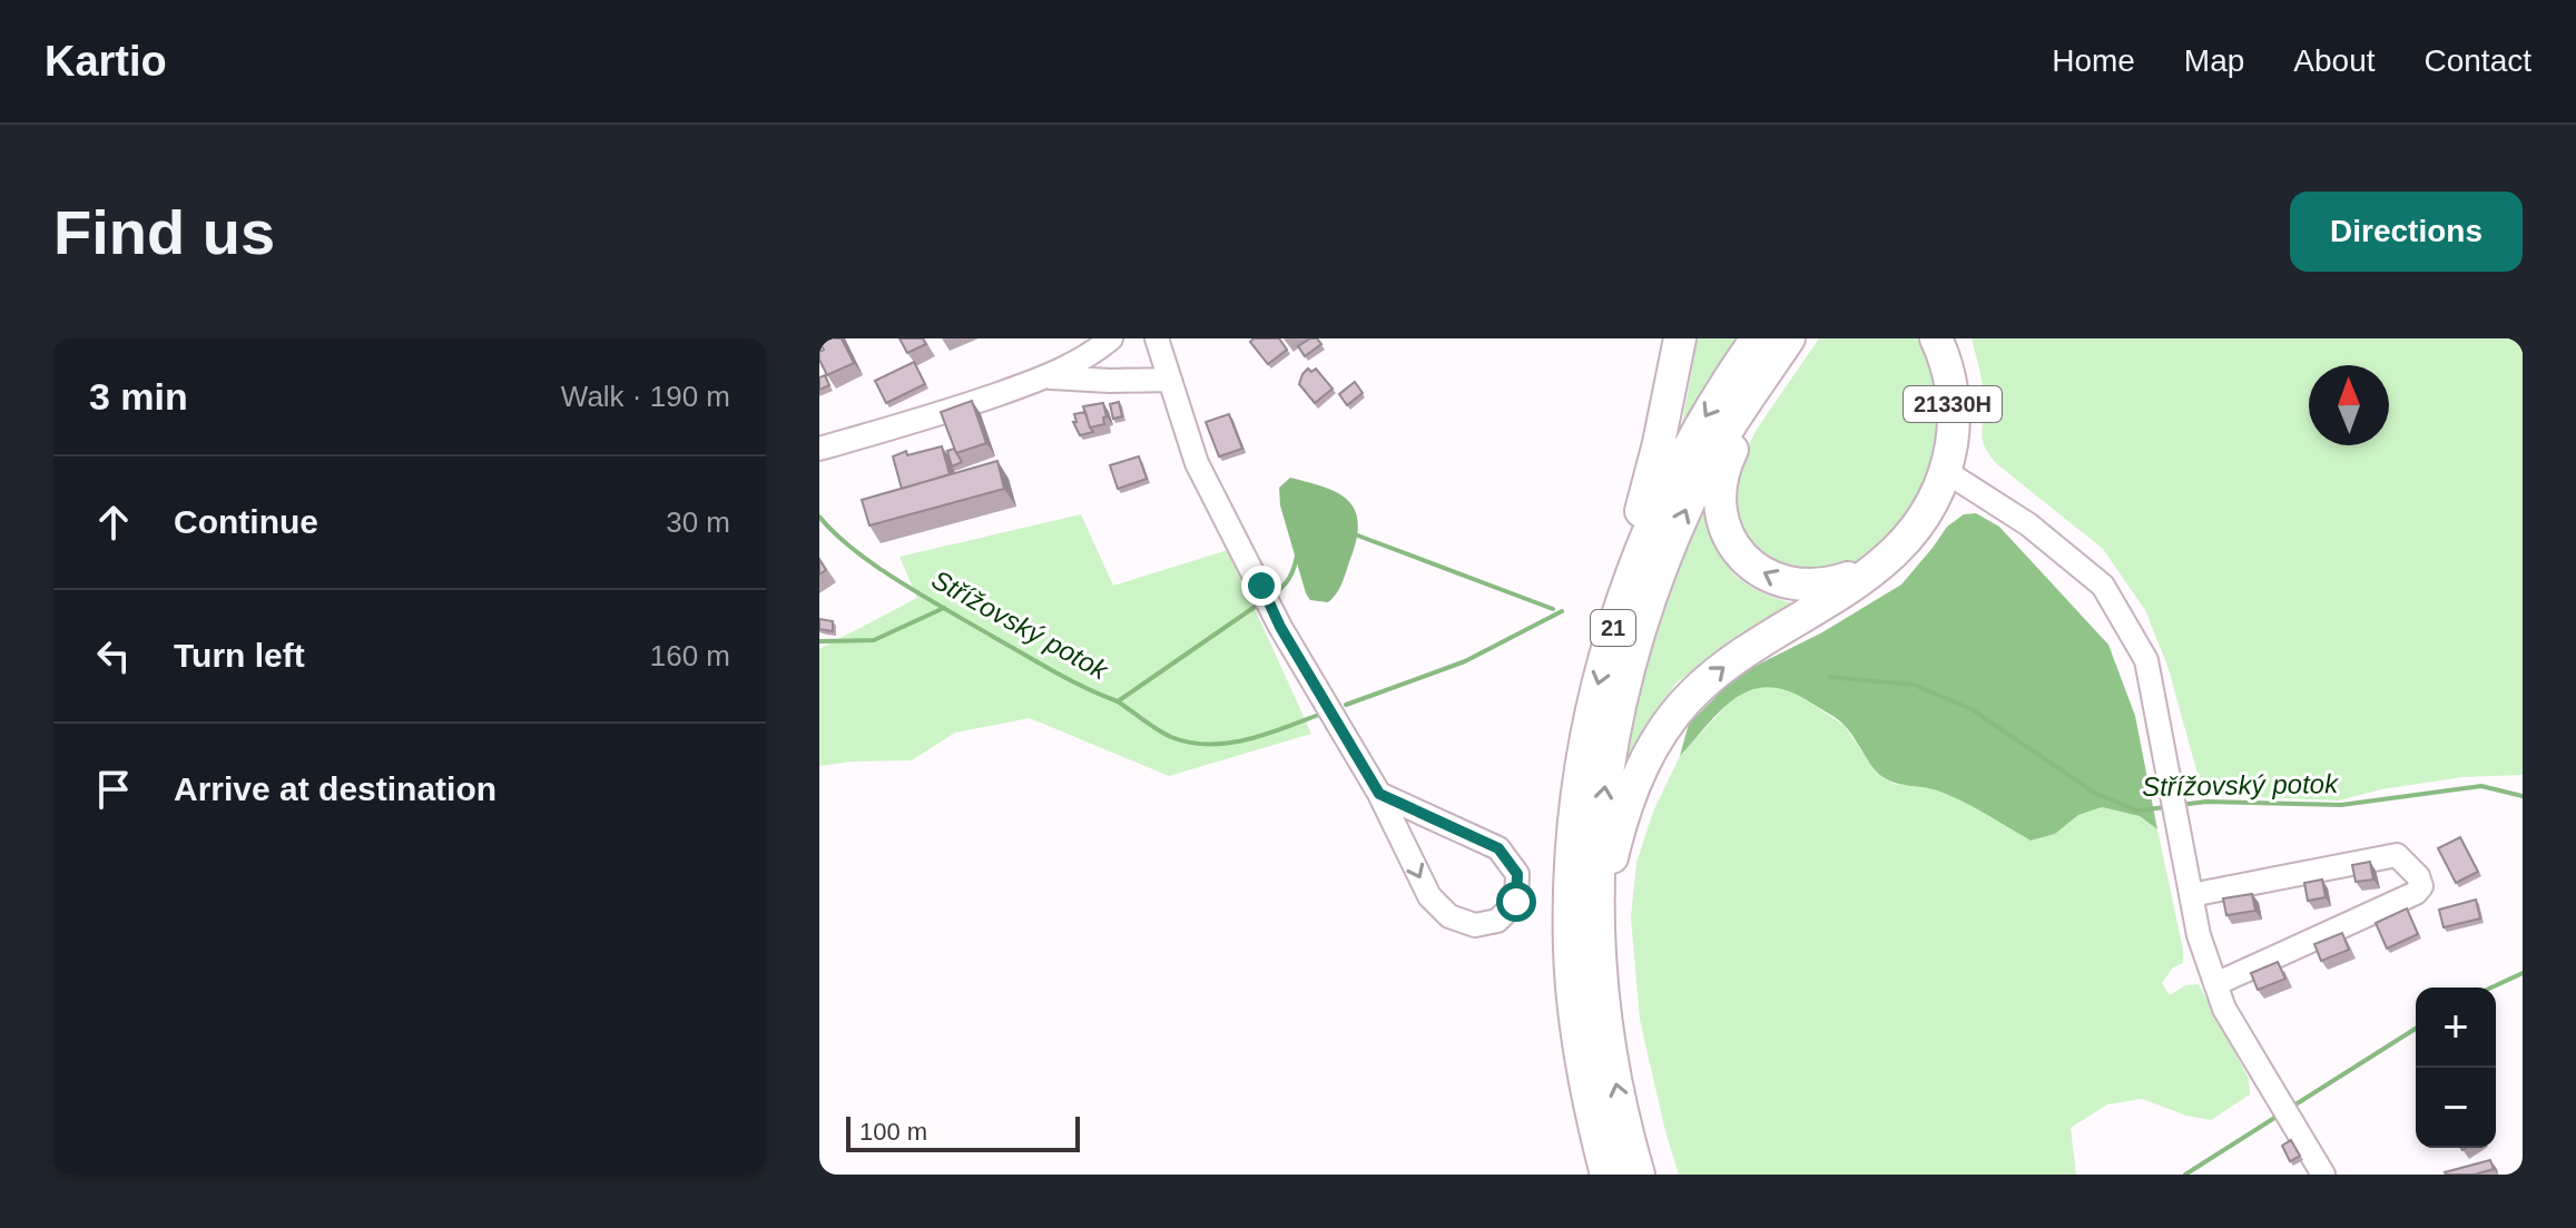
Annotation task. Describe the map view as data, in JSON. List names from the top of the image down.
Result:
{
  "streets": {
    "highway": ["21330H", "21"]
  },
  "water": ["Střížovský potok"],
  "scale_bar": "100 m",
  "north": "top",
  "page": {
    "header": "Kartio",
    "nav": [
      "Home",
      "Map",
      "About",
      "Contact"
    ],
    "buttons": "Directions",
    "title": "Find us",
    "heading": ["3 min", "Walk · 190 m"],
    "list": [
      ["Continue", "30 m"],
      ["Turn left", "160 m"],
      "Arrive at destination"
    ],
    "map_buttons": ["+", "−"],
    "scale": "100 m"
  }
}
